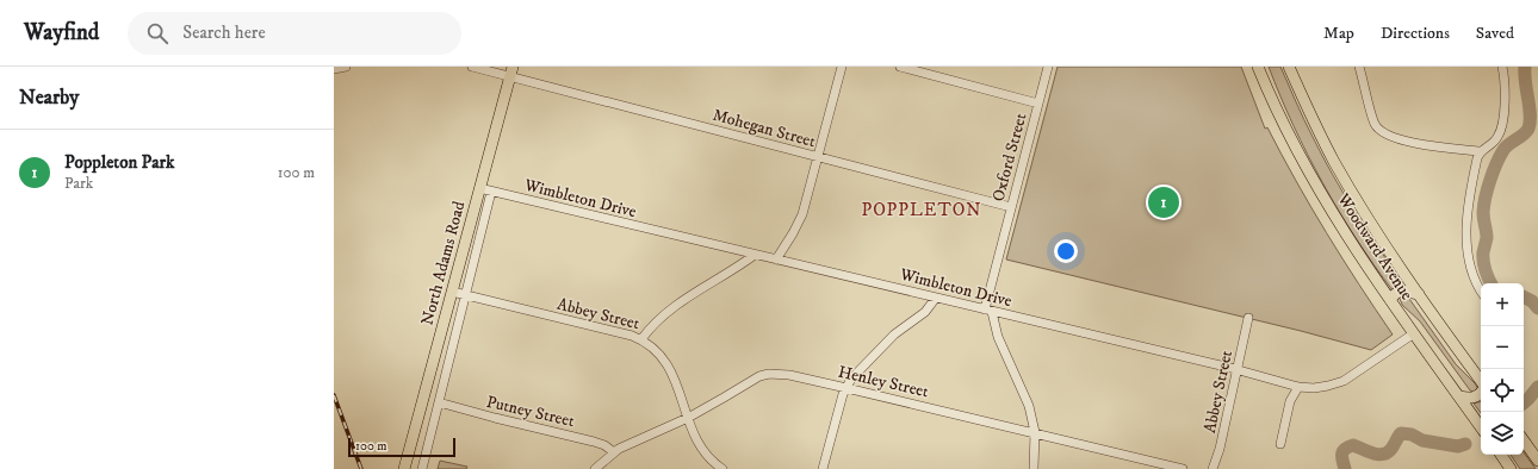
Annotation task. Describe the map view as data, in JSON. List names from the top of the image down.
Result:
{
  "streets": {
    "main road": ["Woodward Avenue", "North Adams Road"],
    "street": [
      "Mohegan Street",
      "Oxford Street",
      "Wimbleton Drive",
      "Abbey Street",
      "Henley Street",
      "Putney Street"
    ]
  },
  "crossings": [
    ["Mohegan Street", "Oxford Street"],
    ["Mohegan Street", "North Adams Road"],
    ["Oxford Street", "Wimbleton Drive"],
    ["Oxford Street", "Henley Street"],
    ["Wimbleton Drive", "Woodward Avenue"],
    ["Wimbleton Drive", "North Adams Road"],
    ["Wimbleton Drive", "Abbey Street"],
    ["North Adams Road", "Abbey Street"],
    ["Abbey Street", "Henley Street"],
    ["Henley Street", "Putney Street"]
  ],
  "districts": ["POPPLETON"],
  "scale_bar": "100 m",
  "page": {
    "header": "Wayfind",
    "search": "Search here",
    "nav": ["Map", "Directions", "Saved"],
    "heading": "Nearby",
    "list": [
      {
        "mark": "1",
        "name": "Poppleton Park",
        "note": "Park",
        "value": "100 m"
      }
    ],
    "pins": "1",
    "map_buttons": ["+", "−"],
    "scale": "100 m"
  }
}
